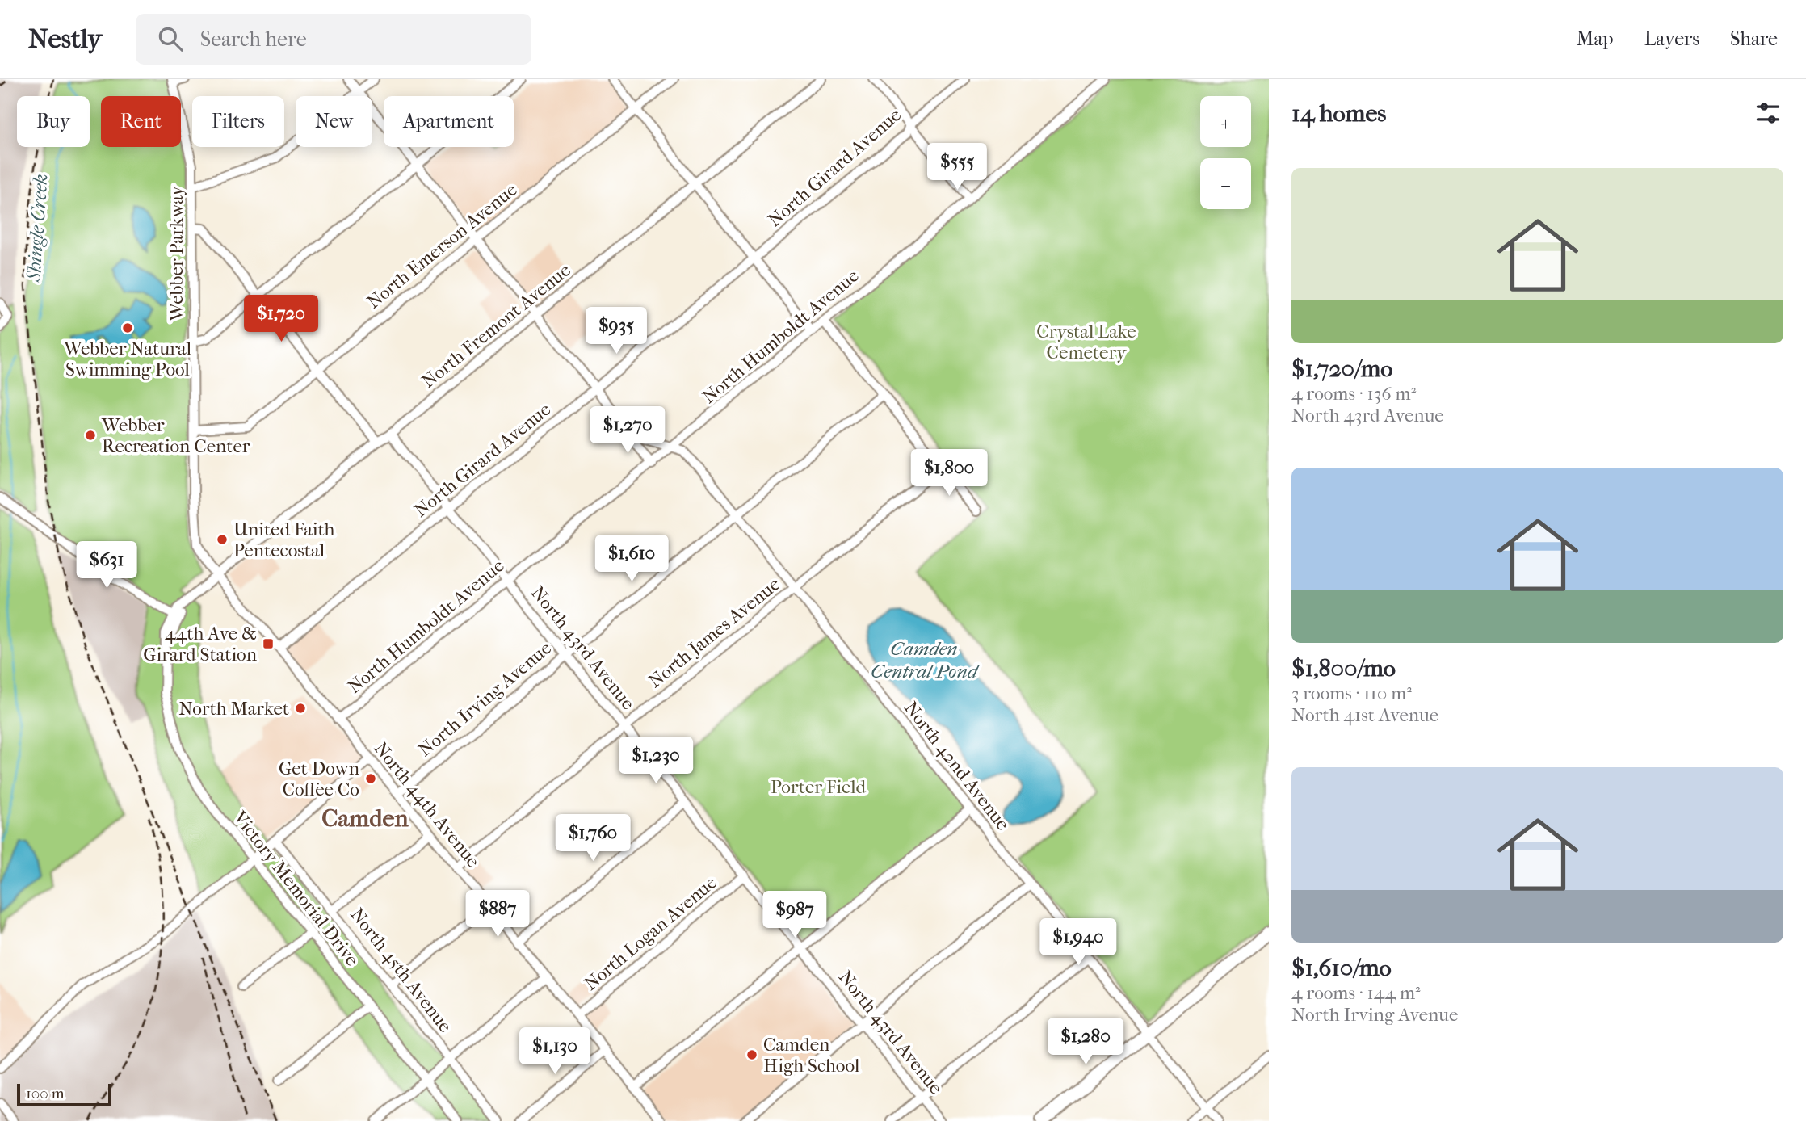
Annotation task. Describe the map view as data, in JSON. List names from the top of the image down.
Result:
{
  "streets": {
    "street": [
      "North Girard Avenue",
      "North Emerson Avenue",
      "Webber Parkway",
      "North Fremont Avenue",
      "North Humboldt Avenue",
      "North James Avenue",
      "North 43rd Avenue",
      "North Irving Avenue",
      "North 42nd Avenue",
      "North 44th Avenue",
      "Victory Memorial Drive",
      "North Logan Avenue",
      "North 45th Avenue"
    ]
  },
  "crossings": [
    ["North Girard Avenue", "North 43rd Avenue"],
    ["North Girard Avenue", "North 42nd Avenue"],
    ["North Girard Avenue", "North 44th Avenue"],
    ["North Emerson Avenue", "Webber Parkway"],
    ["North Emerson Avenue", "North 42nd Avenue"],
    ["Webber Parkway", "North 44th Avenue"],
    ["North Fremont Avenue", "North 43rd Avenue"],
    ["North Fremont Avenue", "North 42nd Avenue"],
    ["North Fremont Avenue", "North 44th Avenue"],
    ["North Fremont Avenue", "Victory Memorial Drive"],
    ["North Humboldt Avenue", "North 43rd Avenue"],
    ["North Humboldt Avenue", "North 42nd Avenue"],
    ["North Humboldt Avenue", "North 44th Avenue"],
    ["North James Avenue", "North 43rd Avenue"],
    ["North James Avenue", "North 42nd Avenue"],
    ["North James Avenue", "North 44th Avenue"],
    ["North 43rd Avenue", "North Irving Avenue"],
    ["North 43rd Avenue", "North Logan Avenue"],
    ["North Irving Avenue", "North 42nd Avenue"],
    ["North Irving Avenue", "North 44th Avenue"],
    ["North 44th Avenue", "North Logan Avenue"]
  ],
  "districts": ["Camden"],
  "water": ["Shingle Creek", "Camden Central Pond"],
  "parks": ["Crystal Lake Cemetery", "Porter Field"],
  "places": {
    "other": [
      "Webber Natural Swimming Pool",
      "Webber Recreation Center",
      "United Faith Pentecostal",
      "North Market",
      "Get Down Coffee Co",
      "Camden High School"
    ],
    "transit": ["44th Ave & Girard Station"]
  },
  "scale_bar": "100 m",
  "page": {
    "header": "Nestly",
    "search": "Search here",
    "nav": ["Map", "Layers", "Share"],
    "heading": "14 homes",
    "map_buttons": ["+", "−"],
    "chip": [
      "Buy",
      "Rent",
      "Filters",
      "New",
      "Apartment"
    ],
    "price": [
      "$555",
      "$1,720",
      "$935",
      "$1,270",
      "$1,800",
      "$1,610",
      "$631",
      "$1,230",
      "$1,760",
      "$887",
      "$987",
      "$1,940",
      "$1,280",
      "$1,130"
    ],
    "list": [
      {
        "name": "$1,720/mo",
        "note": "4 rooms · 136 m² · North 43rd Avenue"
      },
      {
        "name": "$1,800/mo",
        "note": "3 rooms · 110 m² · North 41st Avenue"
      },
      {
        "name": "$1,610/mo",
        "note": "4 rooms · 144 m² · North Irving Avenue"
      }
    ],
    "scale": "100 m"
  }
}
